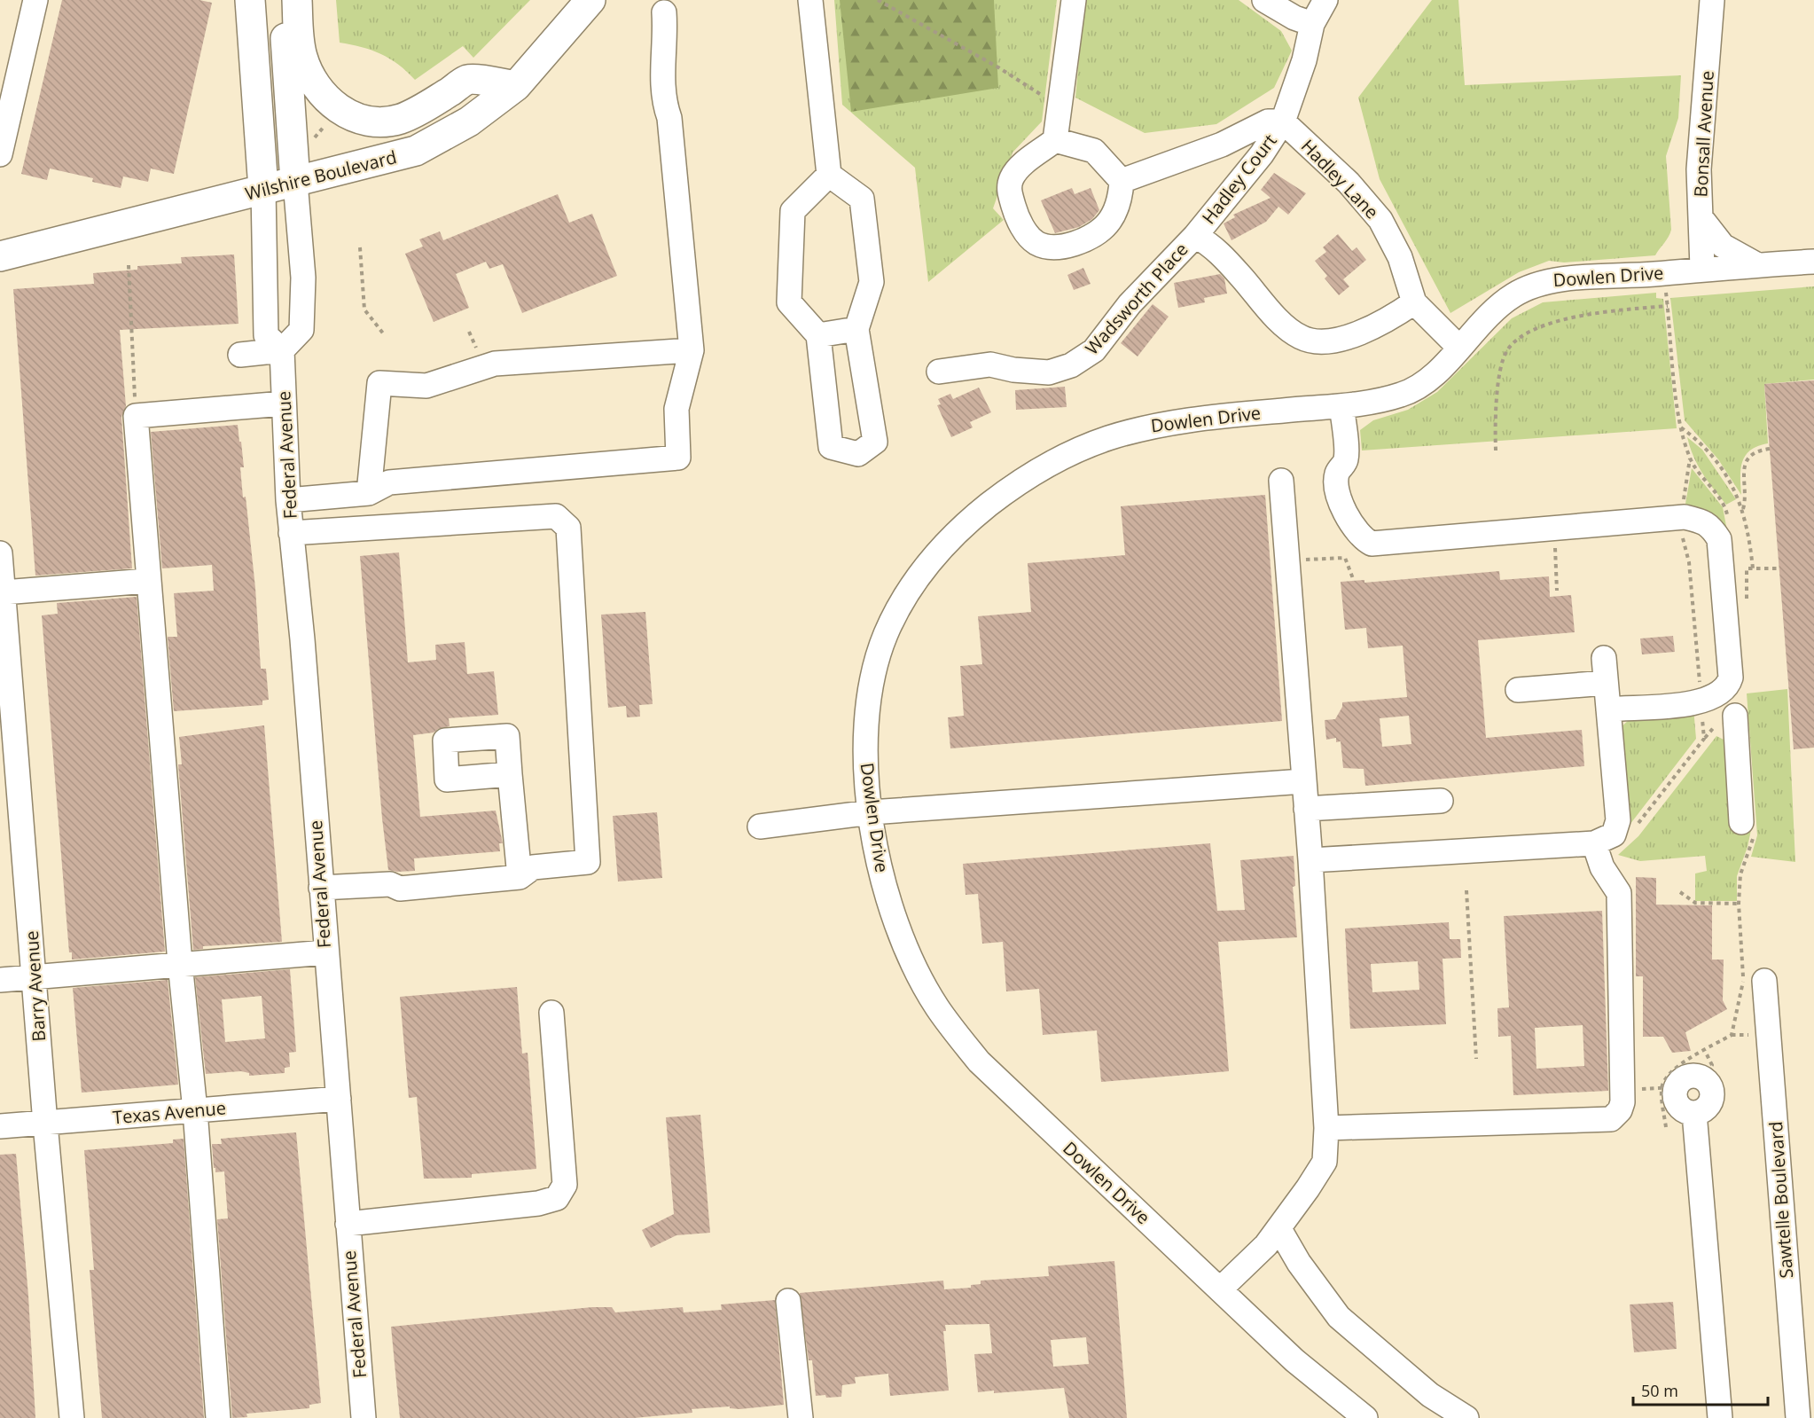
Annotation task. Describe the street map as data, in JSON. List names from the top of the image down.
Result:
{
  "streets": {
    "main road": ["Wilshire Boulevard"],
    "street": [
      "Bonsall Avenue",
      "Hadley Court",
      "Hadley Lane",
      "Dowlen Drive",
      "Wadsworth Place",
      "Federal Avenue",
      "Barry Avenue",
      "Texas Avenue",
      "Sawtelle Boulevard"
    ]
  },
  "crossings": [
    ["Bonsall Avenue", "Dowlen Drive"],
    ["Hadley Court", "Hadley Lane"],
    ["Hadley Court", "Wadsworth Place"],
    ["Hadley Lane", "Dowlen Drive"],
    ["Hadley Lane", "Wadsworth Place"],
    ["Federal Avenue", "Texas Avenue"],
    ["Barry Avenue", "Texas Avenue"]
  ],
  "scale_bar": "50 m"
}
